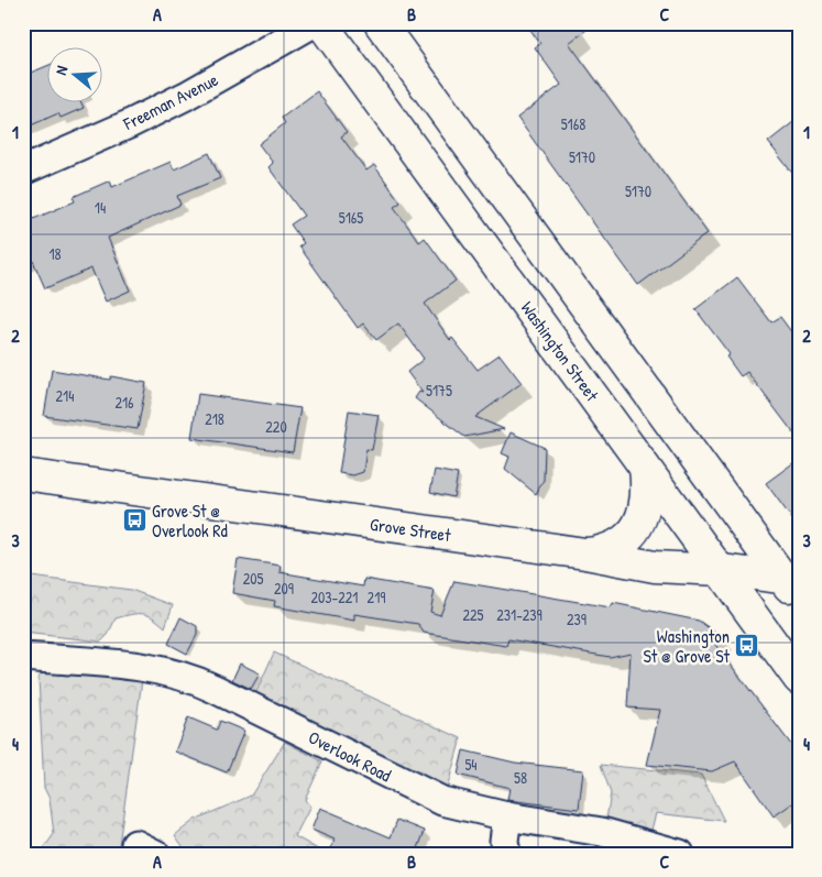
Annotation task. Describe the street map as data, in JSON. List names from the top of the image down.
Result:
{
  "streets": {
    "main road": ["Washington Street", "Grove Street"],
    "street": ["Freeman Avenue", "Overlook Road"]
  },
  "crossings": [
    ["Washington Street", "Grove Street"]
  ],
  "places": {
    "bus stop": ["Grove St @ Overlook Rd", "Washington St @ Grove St"]
  },
  "house_numbers": [
    "5168",
    "5170",
    "5170",
    "14",
    "5165",
    "18",
    "5175",
    "214",
    "216",
    "218",
    "220",
    "205",
    "209",
    "203-221",
    "219",
    "225",
    "231-239",
    "239",
    "54",
    "58"
  ],
  "north": "left",
  "grid": {
    "columns": ["A", "B", "C"],
    "rows": [
      "1",
      "2",
      "3",
      "4"
    ]
  }
}
